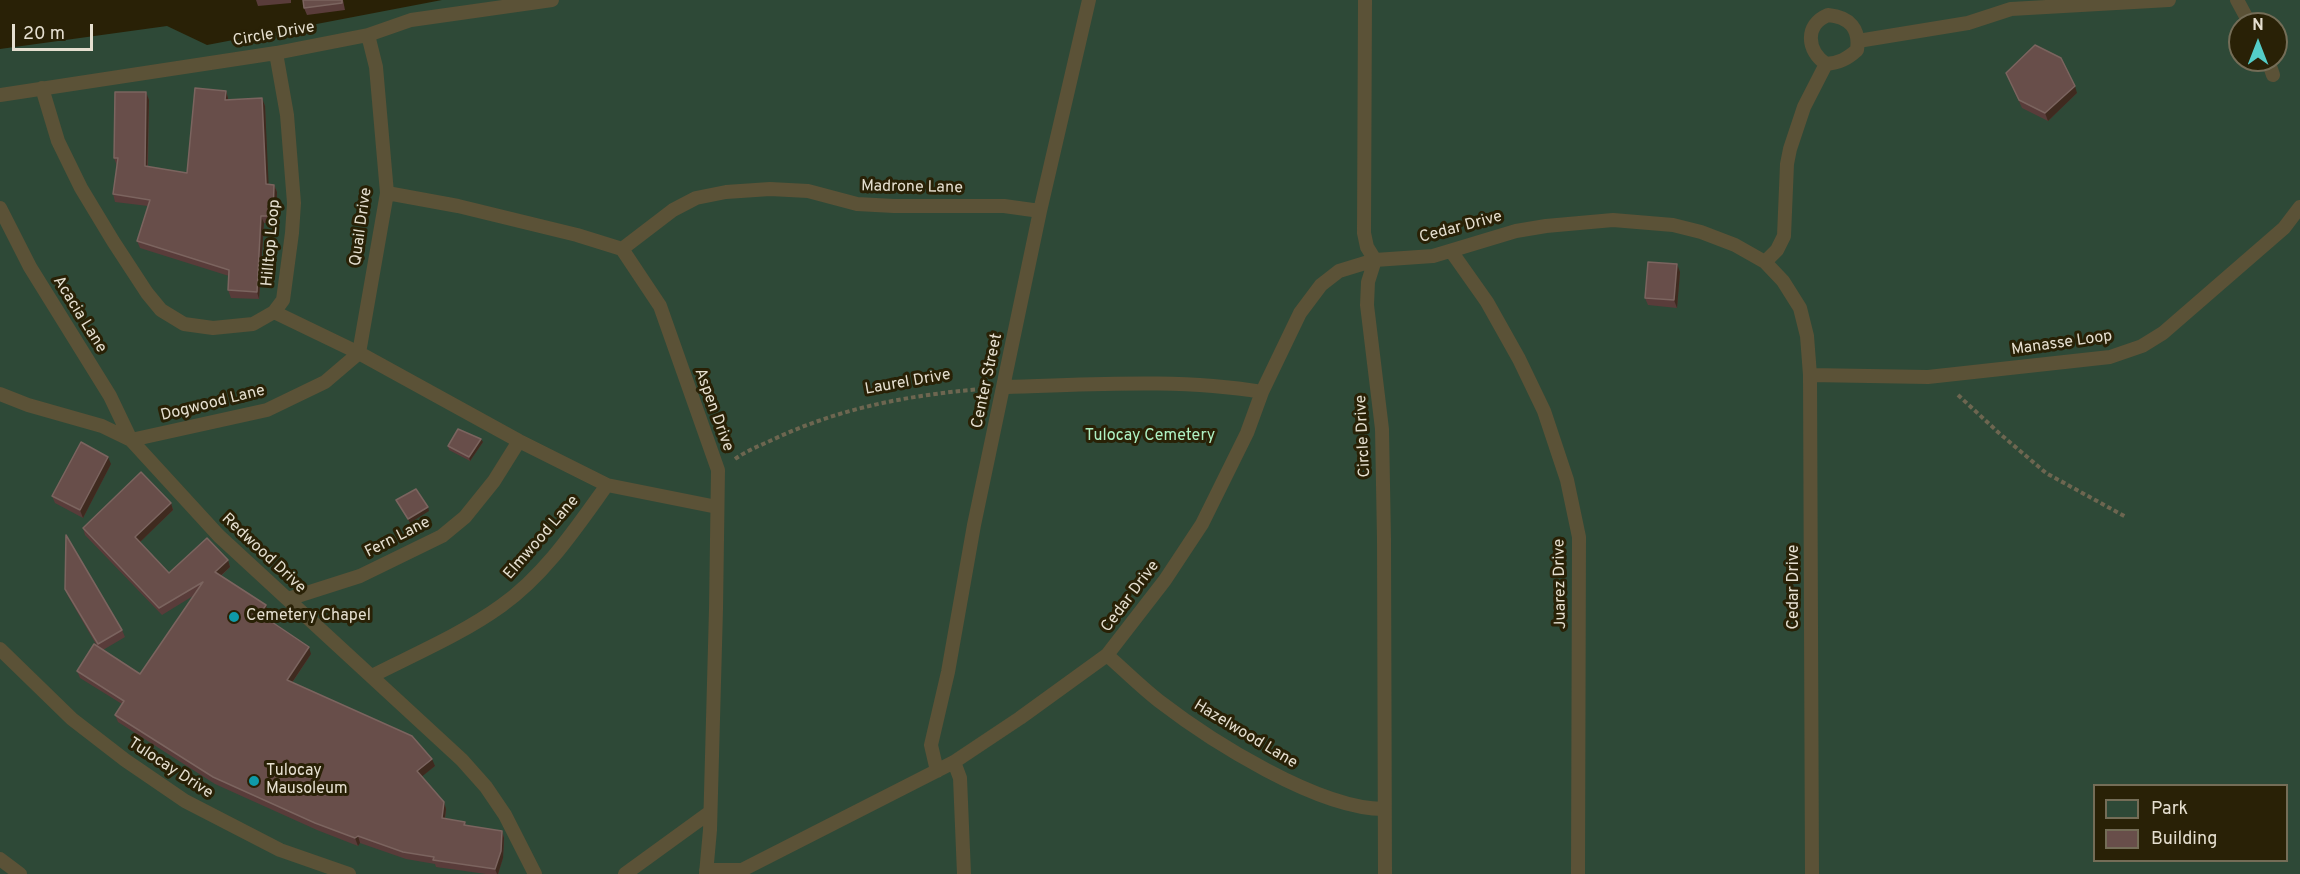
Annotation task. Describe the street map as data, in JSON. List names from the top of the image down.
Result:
{
  "streets": {
    "lane": [
      "Circle Drive",
      "Madrone Lane",
      "Quail Drive",
      "Cedar Drive",
      "Hilltop Loop",
      "Acacia Lane",
      "Manasse Loop",
      "Center Street",
      "Dogwood Lane",
      "Aspen Drive",
      "Fern Lane",
      "Elmwood Lane",
      "Redwood Drive",
      "Juarez Drive",
      "Hazelwood Lane",
      "Tulocay Drive"
    ],
    "path": ["Laurel Drive"]
  },
  "crossings": [
    ["Circle Drive", "Quail Drive"],
    ["Circle Drive", "Cedar Drive"],
    ["Circle Drive", "Hilltop Loop"],
    ["Circle Drive", "Hazelwood Lane"],
    ["Madrone Lane", "Center Street"],
    ["Madrone Lane", "Aspen Drive"],
    ["Quail Drive", "Dogwood Lane"],
    ["Cedar Drive", "Manasse Loop"],
    ["Cedar Drive", "Center Street"],
    ["Cedar Drive", "Aspen Drive"],
    ["Cedar Drive", "Juarez Drive"],
    ["Cedar Drive", "Hazelwood Lane"],
    ["Acacia Lane", "Dogwood Lane"],
    ["Acacia Lane", "Redwood Drive"],
    ["Center Street", "Laurel Drive"],
    ["Laurel Drive", "Aspen Drive"],
    ["Dogwood Lane", "Redwood Drive"],
    ["Fern Lane", "Redwood Drive"],
    ["Elmwood Lane", "Redwood Drive"]
  ],
  "parks": ["Tulocay Cemetery"],
  "places": ["Cemetery Chapel", "Tulocay Mausoleum"],
  "legend": ["Park", "Building"],
  "scale_bar": "20 m",
  "north": "top"
}
